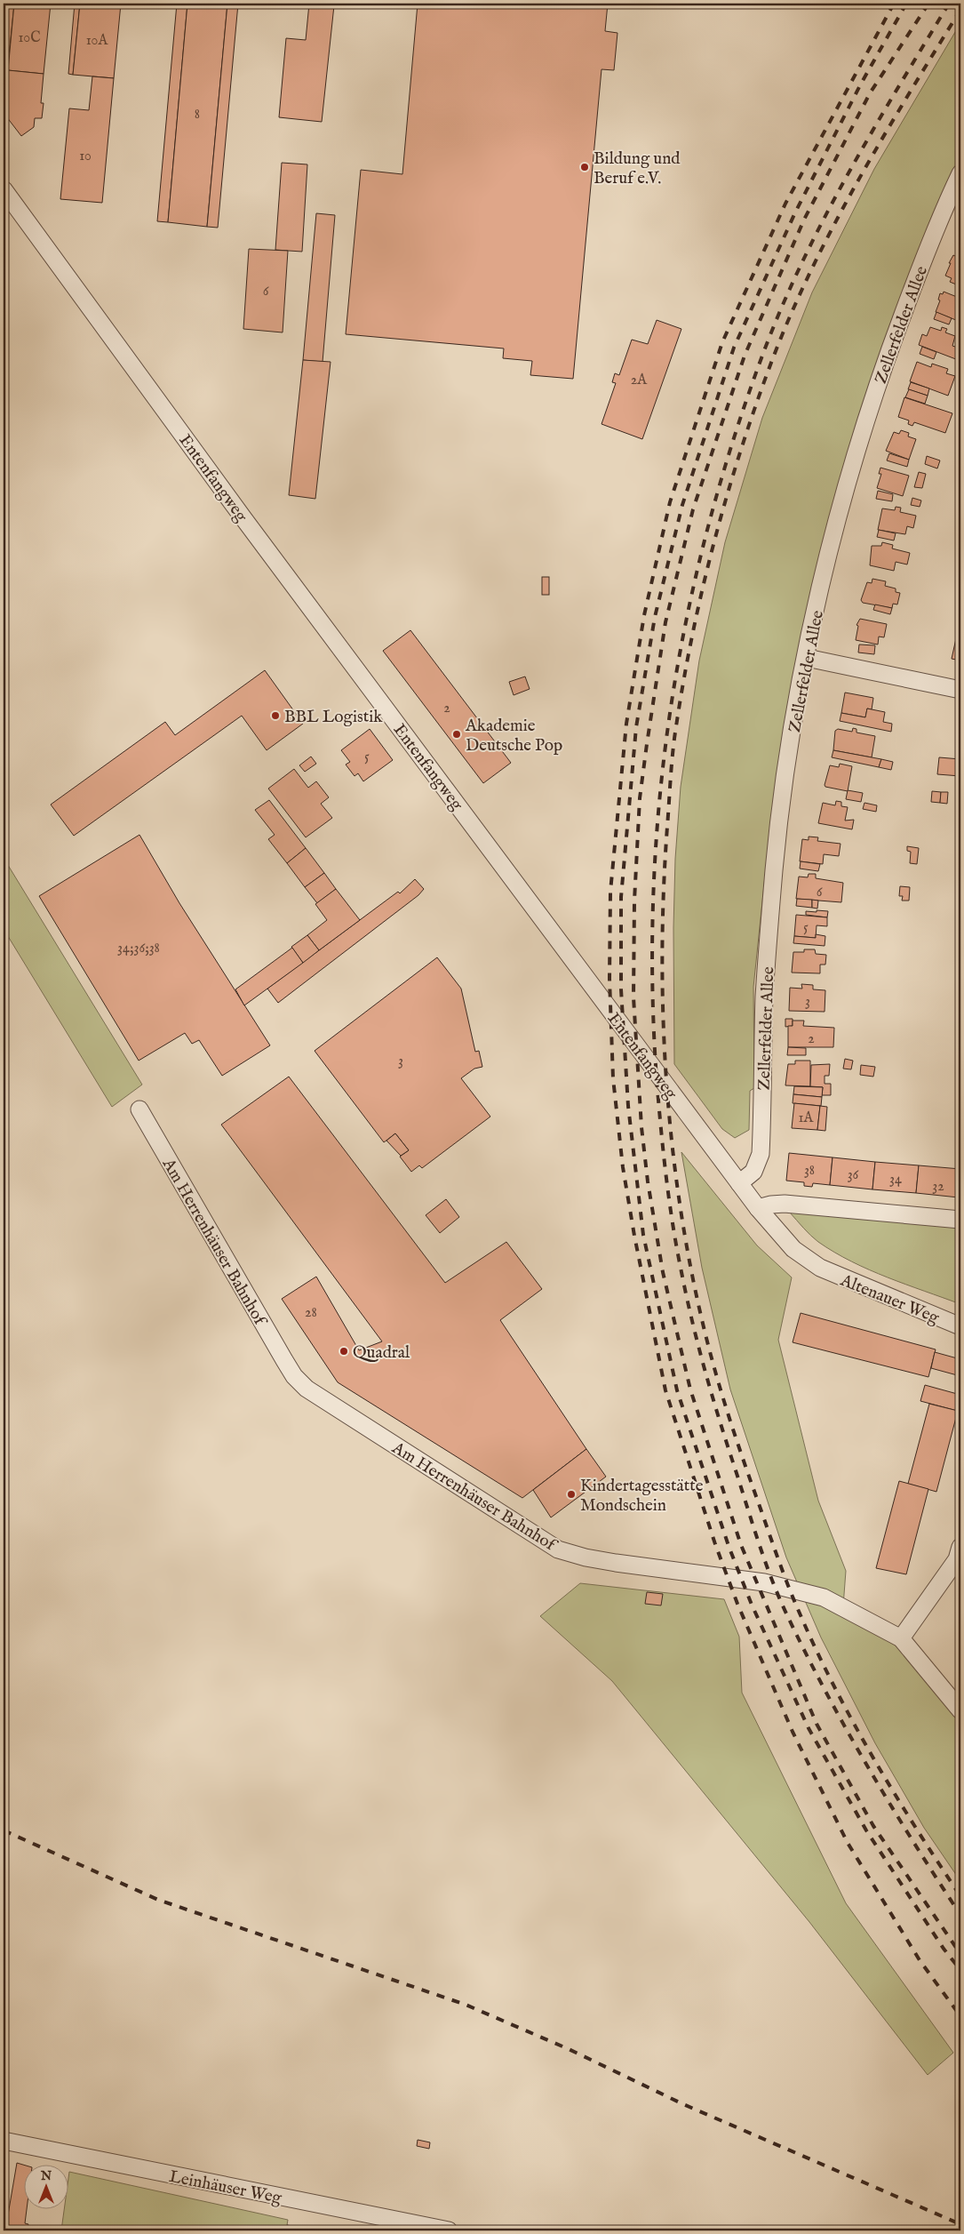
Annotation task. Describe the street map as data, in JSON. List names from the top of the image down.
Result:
{
  "streets": {
    "street": [
      "Zellerfelder Allee",
      "Entenfangweg",
      "Am Herrenhäuser Bahnhof",
      "Altenauer Weg",
      "Leinhäuser Weg"
    ]
  },
  "crossings": [
    ["Zellerfelder Allee", "Entenfangweg"],
    ["Entenfangweg", "Altenauer Weg"]
  ],
  "places": [
    "Bildung und Beruf e.V.",
    "BBL Logistik",
    "Akademie Deutsche Pop",
    "Quadral",
    "Kindertagesstätte Mondschein"
  ],
  "house_numbers": [
    "10C",
    "10A",
    "8",
    "10",
    "6",
    "2A",
    "2",
    "5",
    "6",
    "5",
    "34;36;38",
    "3",
    "2",
    "3",
    "1A",
    "38",
    "36",
    "34",
    "32",
    "28"
  ],
  "north": "top"
}
